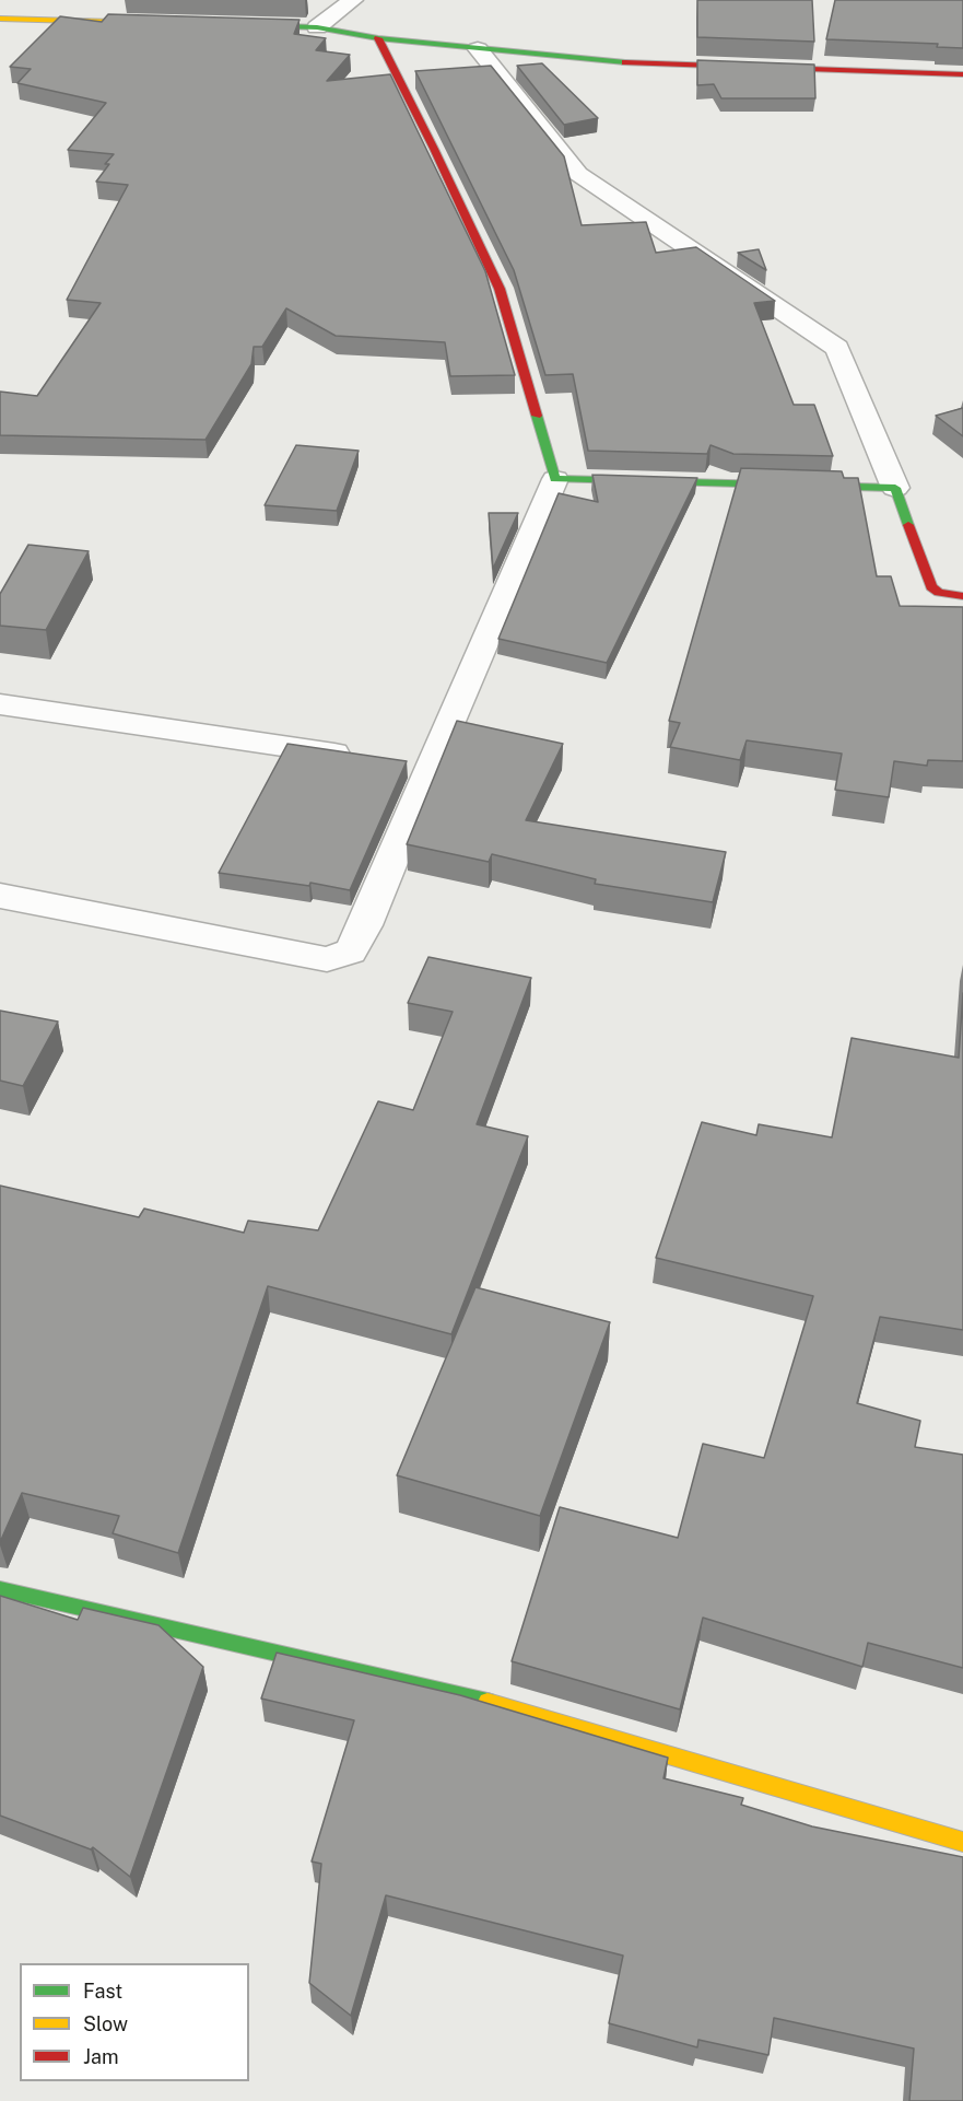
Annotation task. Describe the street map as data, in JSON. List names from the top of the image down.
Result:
{
  "legend": ["Fast", "Slow", "Jam"]
}
